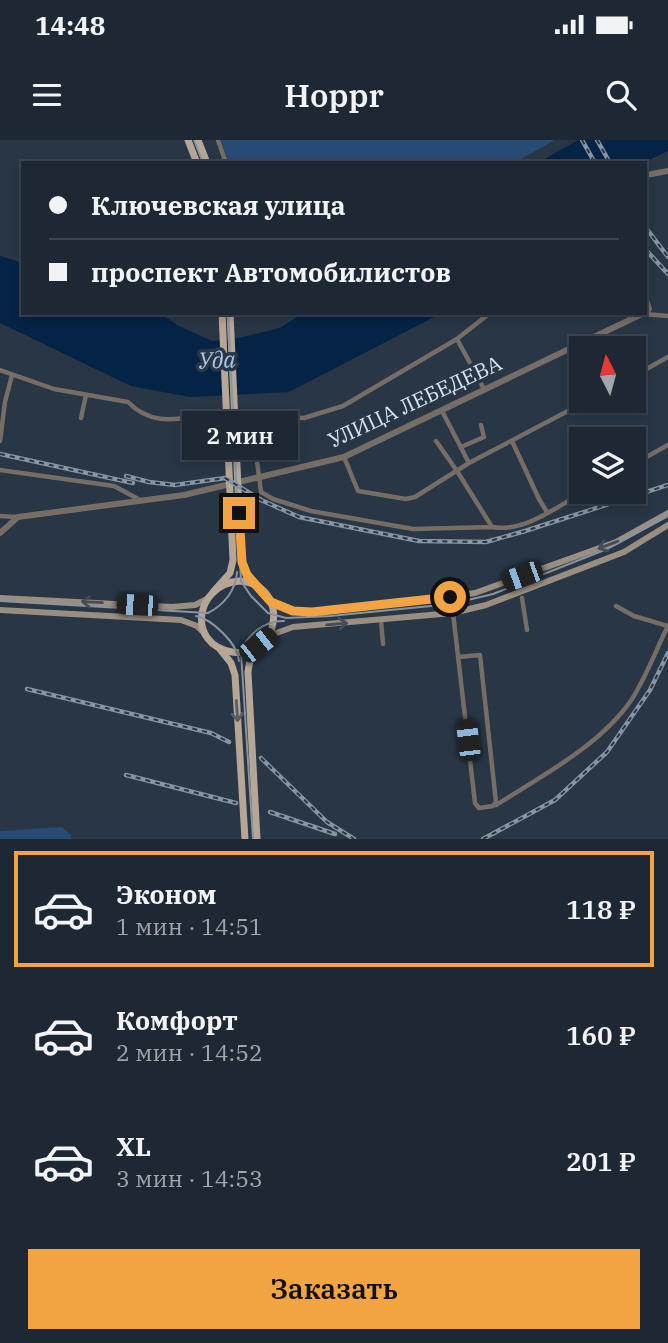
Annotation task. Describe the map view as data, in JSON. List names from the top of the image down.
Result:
{
  "streets": {
    "street": ["УЛИЦА ЛЕБЕДЕВА"]
  },
  "water": ["Уда"],
  "north": "top",
  "page": {
    "status": "14:48",
    "header": "Hoppr",
    "banner": ["Ключевская улица", "проспект Автомобилистов"],
    "bubble": "2 мин",
    "list": [
      {
        "name": "Эконом",
        "note": "1 мин · 14:51",
        "value": "118 ₽"
      },
      {
        "name": "Комфорт",
        "note": "2 мин · 14:52",
        "value": "160 ₽"
      },
      {
        "name": "XL",
        "note": "3 мин · 14:53",
        "value": "201 ₽"
      }
    ],
    "buttons": "Заказать"
  }
}
